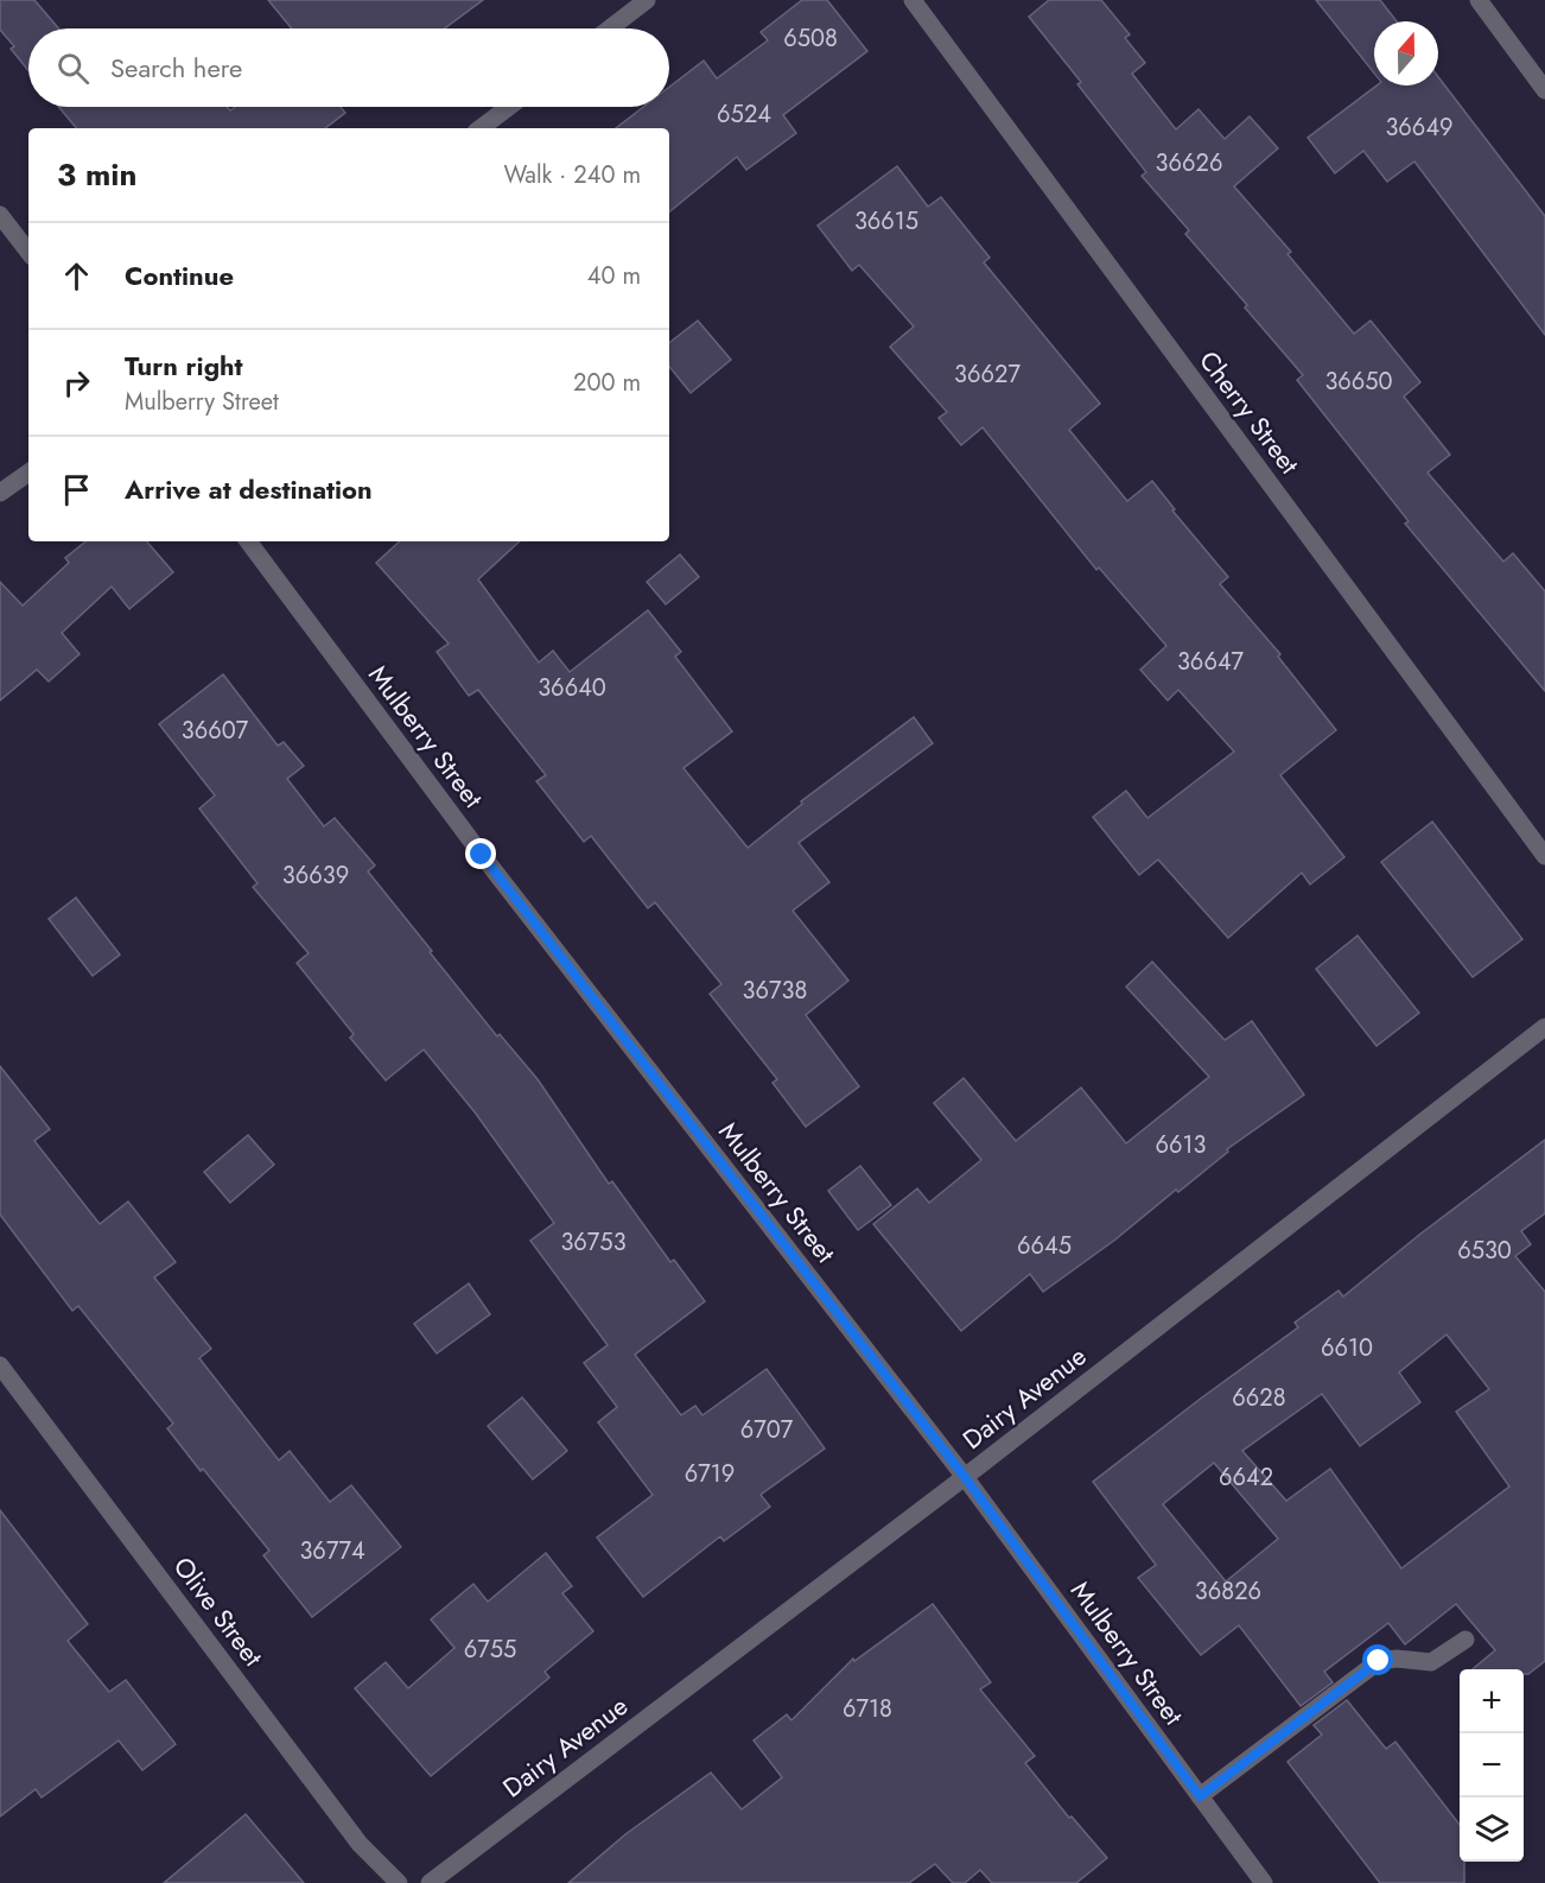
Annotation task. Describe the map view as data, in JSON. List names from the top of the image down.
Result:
{
  "streets": {
    "street": [
      "Cherry Street",
      "Mulberry Street",
      "Dairy Avenue",
      "Olive Street"
    ]
  },
  "crossings": [
    ["Mulberry Street", "Dairy Avenue"]
  ],
  "house_numbers": [
    "6508",
    "6524",
    "36649",
    "36626",
    "36615",
    "36627",
    "36650",
    "36647",
    "36640",
    "36607",
    "36639",
    "36738",
    "6613",
    "36753",
    "6645",
    "6530",
    "6610",
    "6628",
    "6707",
    "6719",
    "6642",
    "36774",
    "36826",
    "6755",
    "6718"
  ],
  "north": "top",
  "page": {
    "search": "Search here",
    "heading": ["3 min", "Walk · 240 m"],
    "list": [
      ["Continue", "40 m"],
      ["Turn right", "Mulberry Street", "200 m"],
      "Arrive at destination"
    ],
    "map_buttons": ["+", "−"]
  }
}
